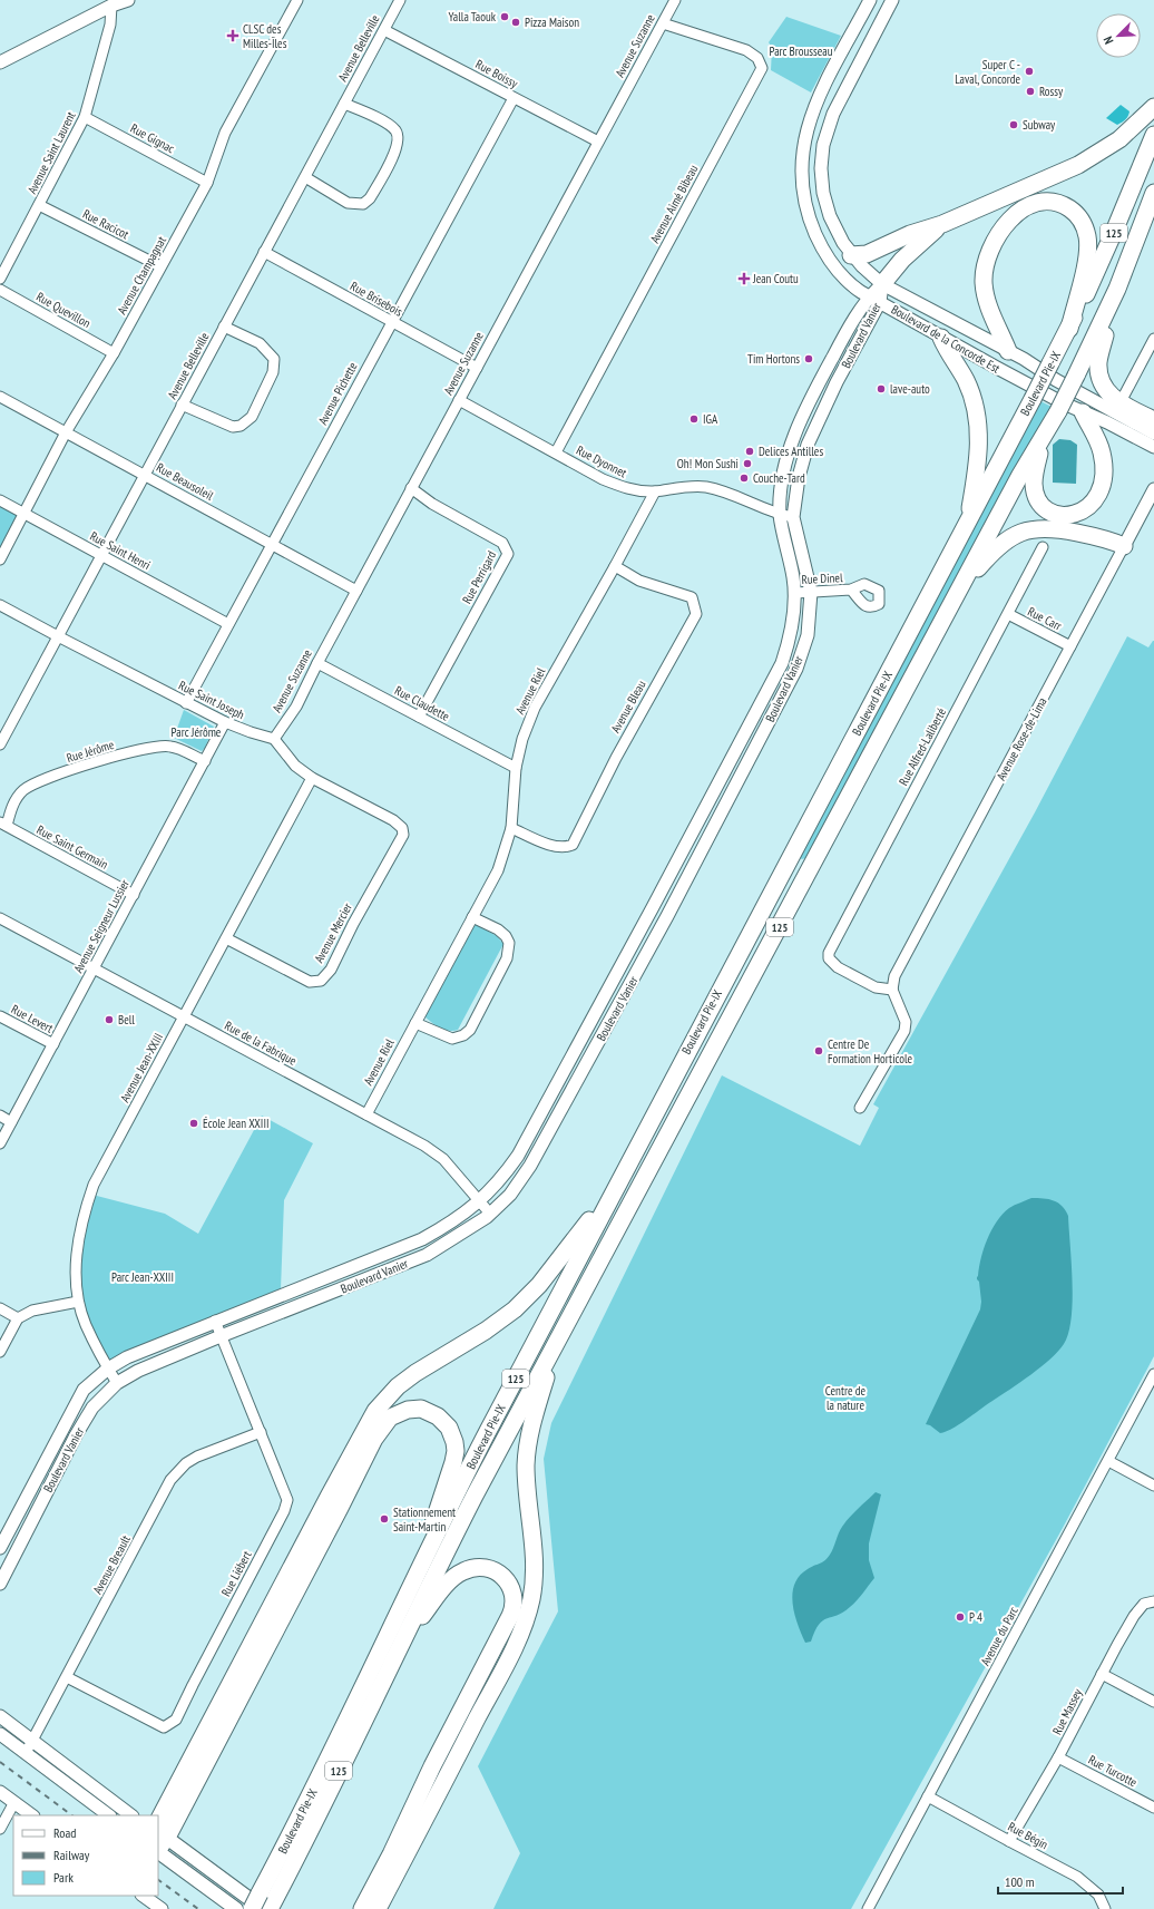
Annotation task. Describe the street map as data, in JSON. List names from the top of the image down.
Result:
{
  "streets": {
    "highway": ["125", "Boulevard Pie-IX"],
    "street": [
      "Avenue Suzanne",
      "Avenue Belleville",
      "Rue Boissy",
      "Rue Gignac",
      "Avenue Saint Laurent",
      "Avenue Aimé Bibeau",
      "Rue Racicot",
      "Avenue Champagnat",
      "Rue Brisebois",
      "Rue Quevillon",
      "Boulevard Vanier",
      "Boulevard de la Concorde Est",
      "Avenue Pichette",
      "Rue Dyonnet",
      "Rue Beausoleil",
      "Rue Saint Henri",
      "Rue Perrigard",
      "Rue Dinel",
      "Rue Carr",
      "Avenue Riel",
      "Rue Saint Joseph",
      "Rue Claudette",
      "Avenue Bleau",
      "Avenue Rose-de-Lima",
      "Rue Alfred-Laliberté",
      "Rue Jérôme",
      "Rue Saint Germain",
      "Avenue Seigneur Lussier",
      "Avenue Mercier",
      "Rue Levert",
      "Rue de la Fabrique",
      "Avenue Jean-XXIII",
      "Avenue Breault",
      "Rue Liébert",
      "Avenue du Parc",
      "Rue Massey",
      "Rue Turcotte",
      "Rue Bégin"
    ]
  },
  "crossings": [
    ["Avenue Suzanne", "Rue Boissy"],
    ["Avenue Suzanne", "Avenue Aimé Bibeau"],
    ["Avenue Suzanne", "Rue Brisebois"],
    ["Avenue Suzanne", "Rue Dyonnet"],
    ["Avenue Suzanne", "Rue Beausoleil"],
    ["Avenue Suzanne", "Rue Perrigard"],
    ["Avenue Suzanne", "Rue Saint Joseph"],
    ["Avenue Suzanne", "Rue Claudette"],
    ["Avenue Belleville", "Rue Boissy"],
    ["Avenue Belleville", "Rue Brisebois"],
    ["Avenue Belleville", "Rue Beausoleil"],
    ["Avenue Belleville", "Rue Saint Henri"],
    ["Avenue Belleville", "Rue Saint Joseph"],
    ["Rue Boissy", "Avenue Pichette"],
    ["Rue Gignac", "Avenue Saint Laurent"],
    ["Rue Gignac", "Avenue Champagnat"],
    ["Avenue Saint Laurent", "Rue Racicot"],
    ["Avenue Aimé Bibeau", "Rue Dyonnet"],
    ["Rue Racicot", "Avenue Champagnat"],
    ["Avenue Champagnat", "Rue Quevillon"],
    ["Avenue Champagnat", "Rue Beausoleil"],
    ["Avenue Champagnat", "Rue Saint Henri"],
    ["Rue Brisebois", "Avenue Pichette"],
    ["Boulevard Vanier", "Boulevard de la Concorde Est"],
    ["Boulevard Vanier", "Rue Dyonnet"],
    ["Boulevard Vanier", "Rue Dinel"],
    ["Boulevard Vanier", "Rue de la Fabrique"],
    ["Boulevard Vanier", "Avenue Jean-XXIII"],
    ["Boulevard Vanier", "Rue Liébert"],
    ["Avenue Pichette", "Rue Beausoleil"],
    ["Avenue Pichette", "Rue Saint Henri"],
    ["Avenue Pichette", "Rue Saint Joseph"],
    ["Rue Dyonnet", "Avenue Riel"],
    ["Rue Perrigard", "Rue Claudette"],
    ["Rue Carr", "Avenue Rose-de-Lima"],
    ["Rue Carr", "Rue Alfred-Laliberté"],
    ["Avenue Riel", "Rue Claudette"],
    ["Avenue Riel", "Avenue Bleau"],
    ["Avenue Riel", "Rue de la Fabrique"],
    ["Rue Saint Joseph", "Avenue Seigneur Lussier"],
    ["Avenue Rose-de-Lima", "Rue Alfred-Laliberté"],
    ["Rue Jérôme", "Rue Saint Germain"],
    ["Rue Jérôme", "Avenue Seigneur Lussier"],
    ["Rue Saint Germain", "Avenue Seigneur Lussier"],
    ["Avenue Seigneur Lussier", "Rue Levert"],
    ["Avenue Seigneur Lussier", "Rue de la Fabrique"],
    ["Avenue Mercier", "Avenue Jean-XXIII"],
    ["Rue de la Fabrique", "Avenue Jean-XXIII"],
    ["Avenue Breault", "Rue Liébert"],
    ["Avenue du Parc", "Rue Bégin"],
    ["Rue Massey", "Rue Turcotte"],
    ["Rue Massey", "Rue Bégin"]
  ],
  "parks": [
    "Parc Brousseau",
    "Parc Jérôme",
    "Parc Jean-XXIII",
    "Centre de la nature"
  ],
  "places": {
    "other": [
      "Yalla Taouk",
      "Pizza Maison",
      "Super C - Laval, Concorde",
      "Rossy",
      "Subway",
      "Tim Hortons",
      "lave-auto",
      "IGA",
      "Delices Antilles",
      "Oh! Mon Sushi",
      "Couche-Tard",
      "Bell",
      "Centre De Formation Horticole",
      "École Jean XXIII",
      "Stationnement Saint-Martin",
      "P 4"
    ],
    "health": ["CLSC des Milles-Îles", "Jean Coutu"]
  },
  "legend": ["Road", "Railway", "Park"],
  "scale_bar": "100 m",
  "north": "bottom left"
}
